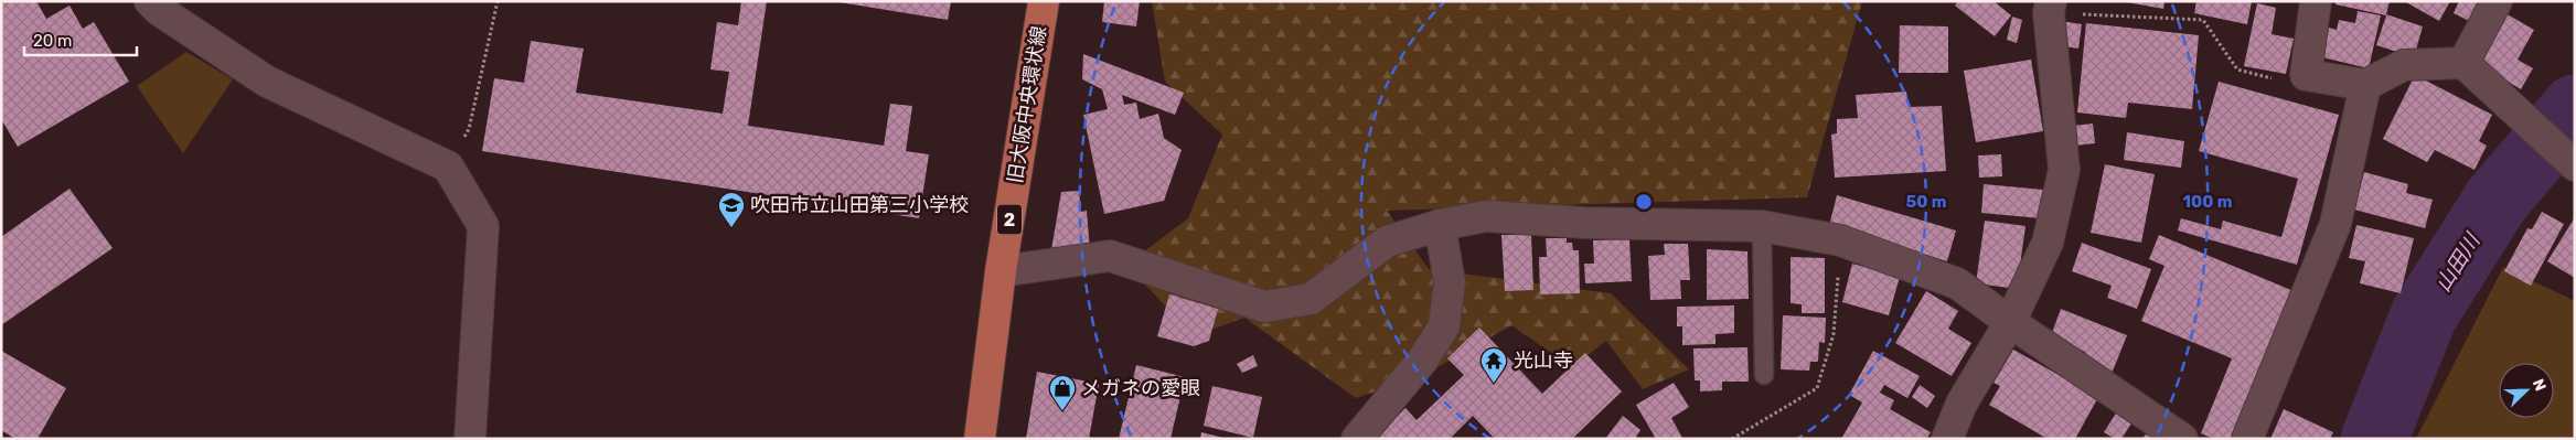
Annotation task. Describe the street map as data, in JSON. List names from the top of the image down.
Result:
{
  "streets": {
    "main road": ["旧大阪中央環状線", "2"]
  },
  "water": ["山田川"],
  "places": {
    "school or university": ["吹田市立山田第三小学校"],
    "temple": ["光山寺"],
    "shop": ["メガネの愛眼"]
  },
  "scale_bar": "20 m",
  "north": "top right",
  "rings": ["50 m", "100 m"]
}
